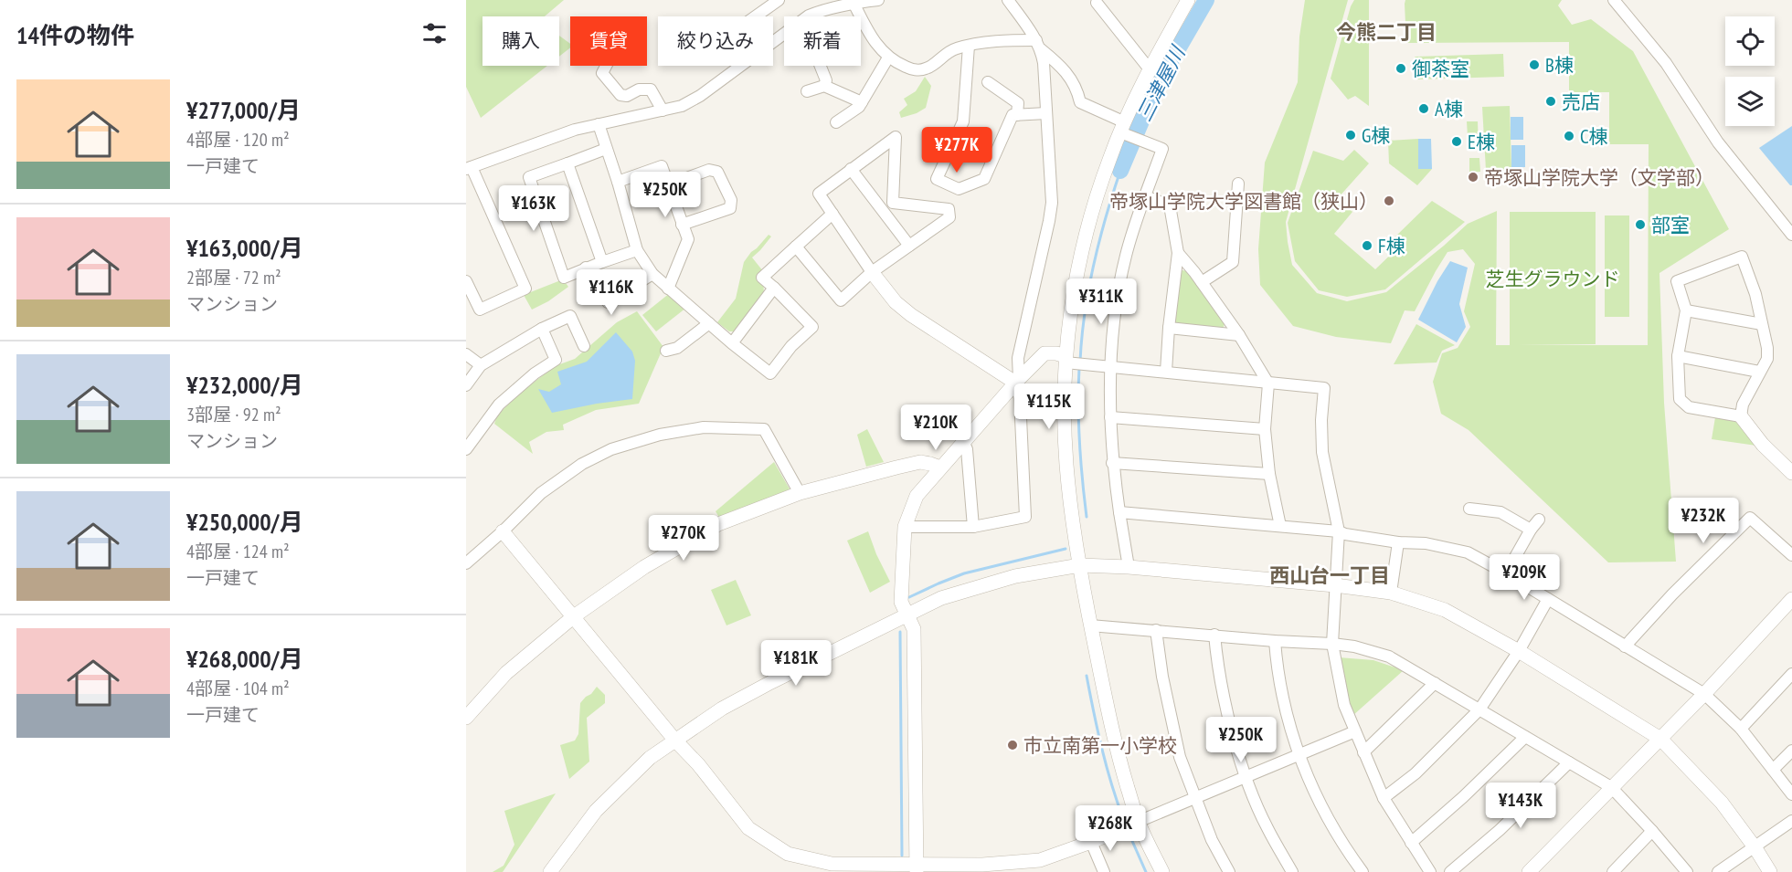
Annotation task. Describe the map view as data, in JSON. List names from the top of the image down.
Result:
{
  "districts": ["今熊二丁目", "西山台一丁目"],
  "water": ["三津屋川"],
  "parks": ["芝生グラウンド"],
  "places": [
    "B棟",
    "御茶室",
    "売店",
    "A棟",
    "G棟",
    "C棟",
    "E棟",
    "帝塚山学院大学（文学部）",
    "帝塚山学院大学図書館（狭山）",
    "部室",
    "F棟",
    "市立南第一小学校"
  ],
  "page": {
    "heading": "14件の物件",
    "chip": [
      "購入",
      "賃貸",
      "絞り込み",
      "新着"
    ],
    "list": [
      {
        "name": "¥277,000/月",
        "note": "4部屋 · 120 m² · 一戸建て"
      },
      {
        "name": "¥163,000/月",
        "note": "2部屋 · 72 m² · マンション"
      },
      {
        "name": "¥232,000/月",
        "note": "3部屋 · 92 m² · マンション"
      },
      {
        "name": "¥250,000/月",
        "note": "4部屋 · 124 m² · 一戸建て"
      },
      {
        "name": "¥268,000/月",
        "note": "4部屋 · 104 m² · 一戸建て"
      }
    ],
    "price": [
      "¥277K",
      "¥250K",
      "¥163K",
      "¥116K",
      "¥311K",
      "¥115K",
      "¥210K",
      "¥232K",
      "¥270K",
      "¥209K",
      "¥181K",
      "¥250K",
      "¥143K",
      "¥268K"
    ]
  }
}
